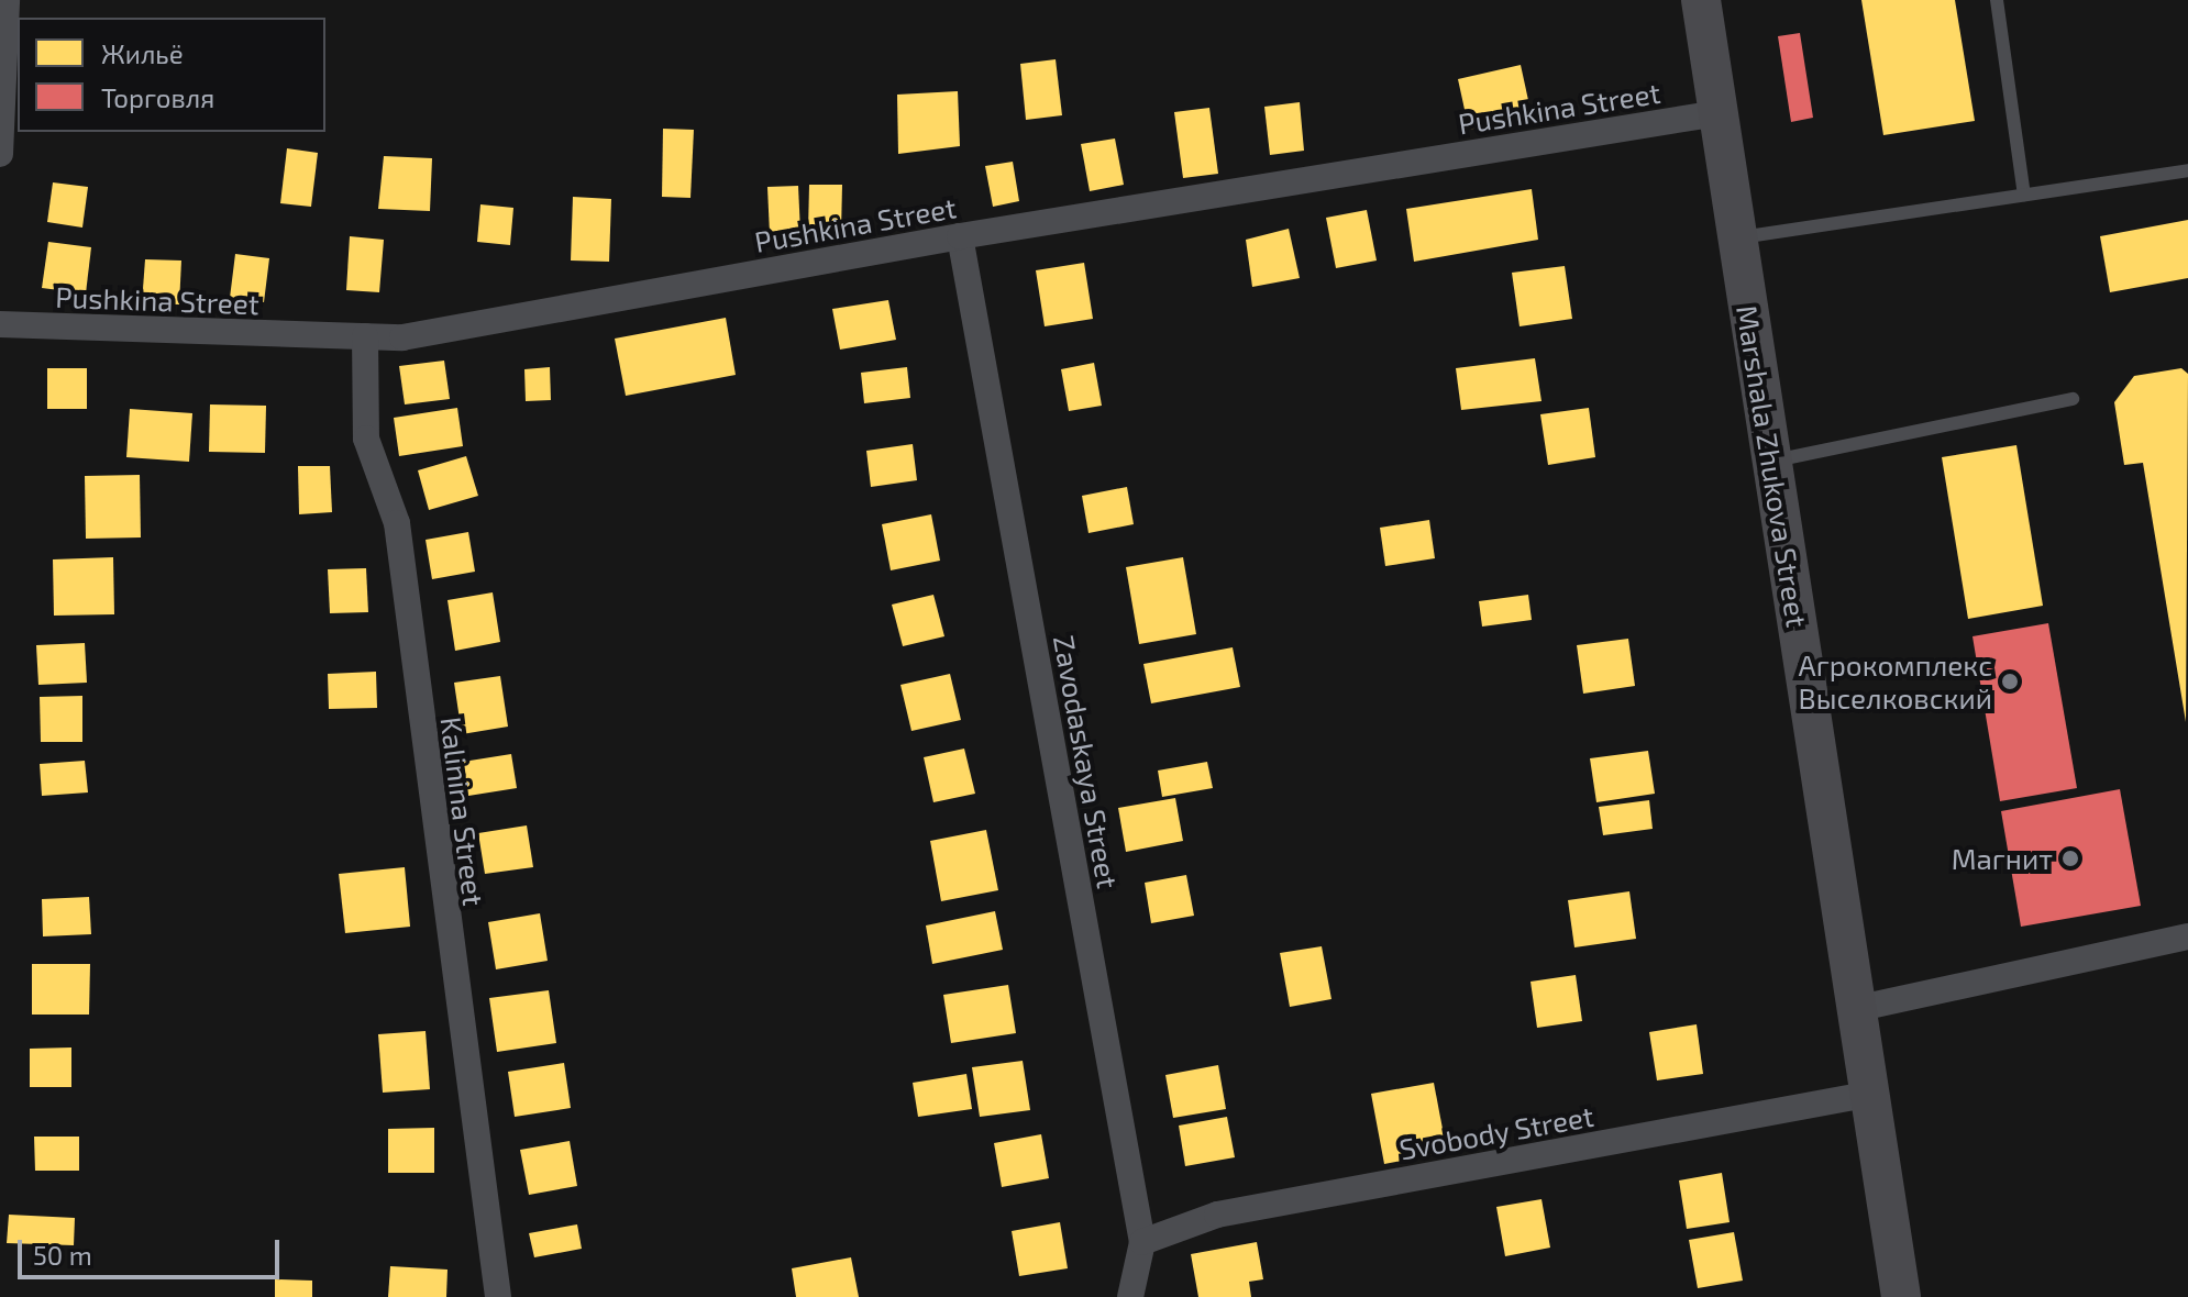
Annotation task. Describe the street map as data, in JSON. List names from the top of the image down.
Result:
{
  "streets": {
    "main road": ["Marshala Zhukova Street"],
    "street": [
      "Pushkina Street",
      "Zavodaskaya Street",
      "Kalinina Street",
      "Svobody Street"
    ]
  },
  "crossings": [
    ["Pushkina Street", "Marshala Zhukova Street"],
    ["Pushkina Street", "Zavodaskaya Street"],
    ["Pushkina Street", "Kalinina Street"],
    ["Marshala Zhukova Street", "Svobody Street"],
    ["Zavodaskaya Street", "Svobody Street"]
  ],
  "places": ["Агрокомплекс Выселковский", "Магнит"],
  "legend": ["Жильё", "Торговля"],
  "scale_bar": "50 m"
}
